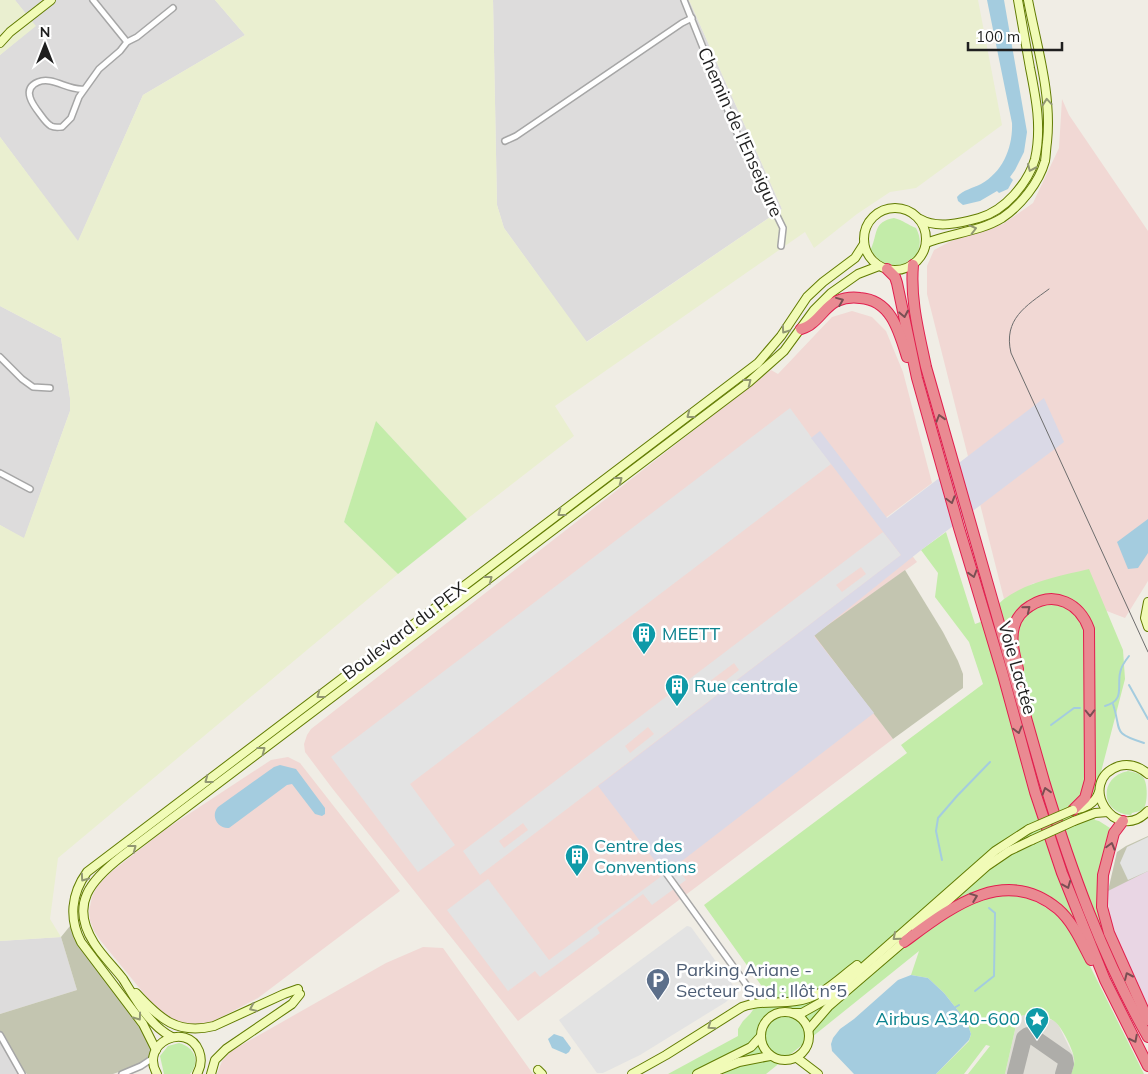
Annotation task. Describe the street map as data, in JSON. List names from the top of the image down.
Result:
{
  "streets": {
    "highway": ["Voie Lactée"],
    "main road": ["Boulevard du PEX"],
    "street": ["Chemin de l'Enseigure"]
  },
  "crossings": [
    ["Boulevard du PEX", "Voie Lactée"]
  ],
  "places": {
    "building": ["MEETT", "Rue centrale", "Centre des Conventions"],
    "parking": ["Parking Ariane - Secteur Sud : Ilôt n°5"],
    "place": ["Airbus A340-600"]
  },
  "scale_bar": "100 m",
  "north": "top"
}
